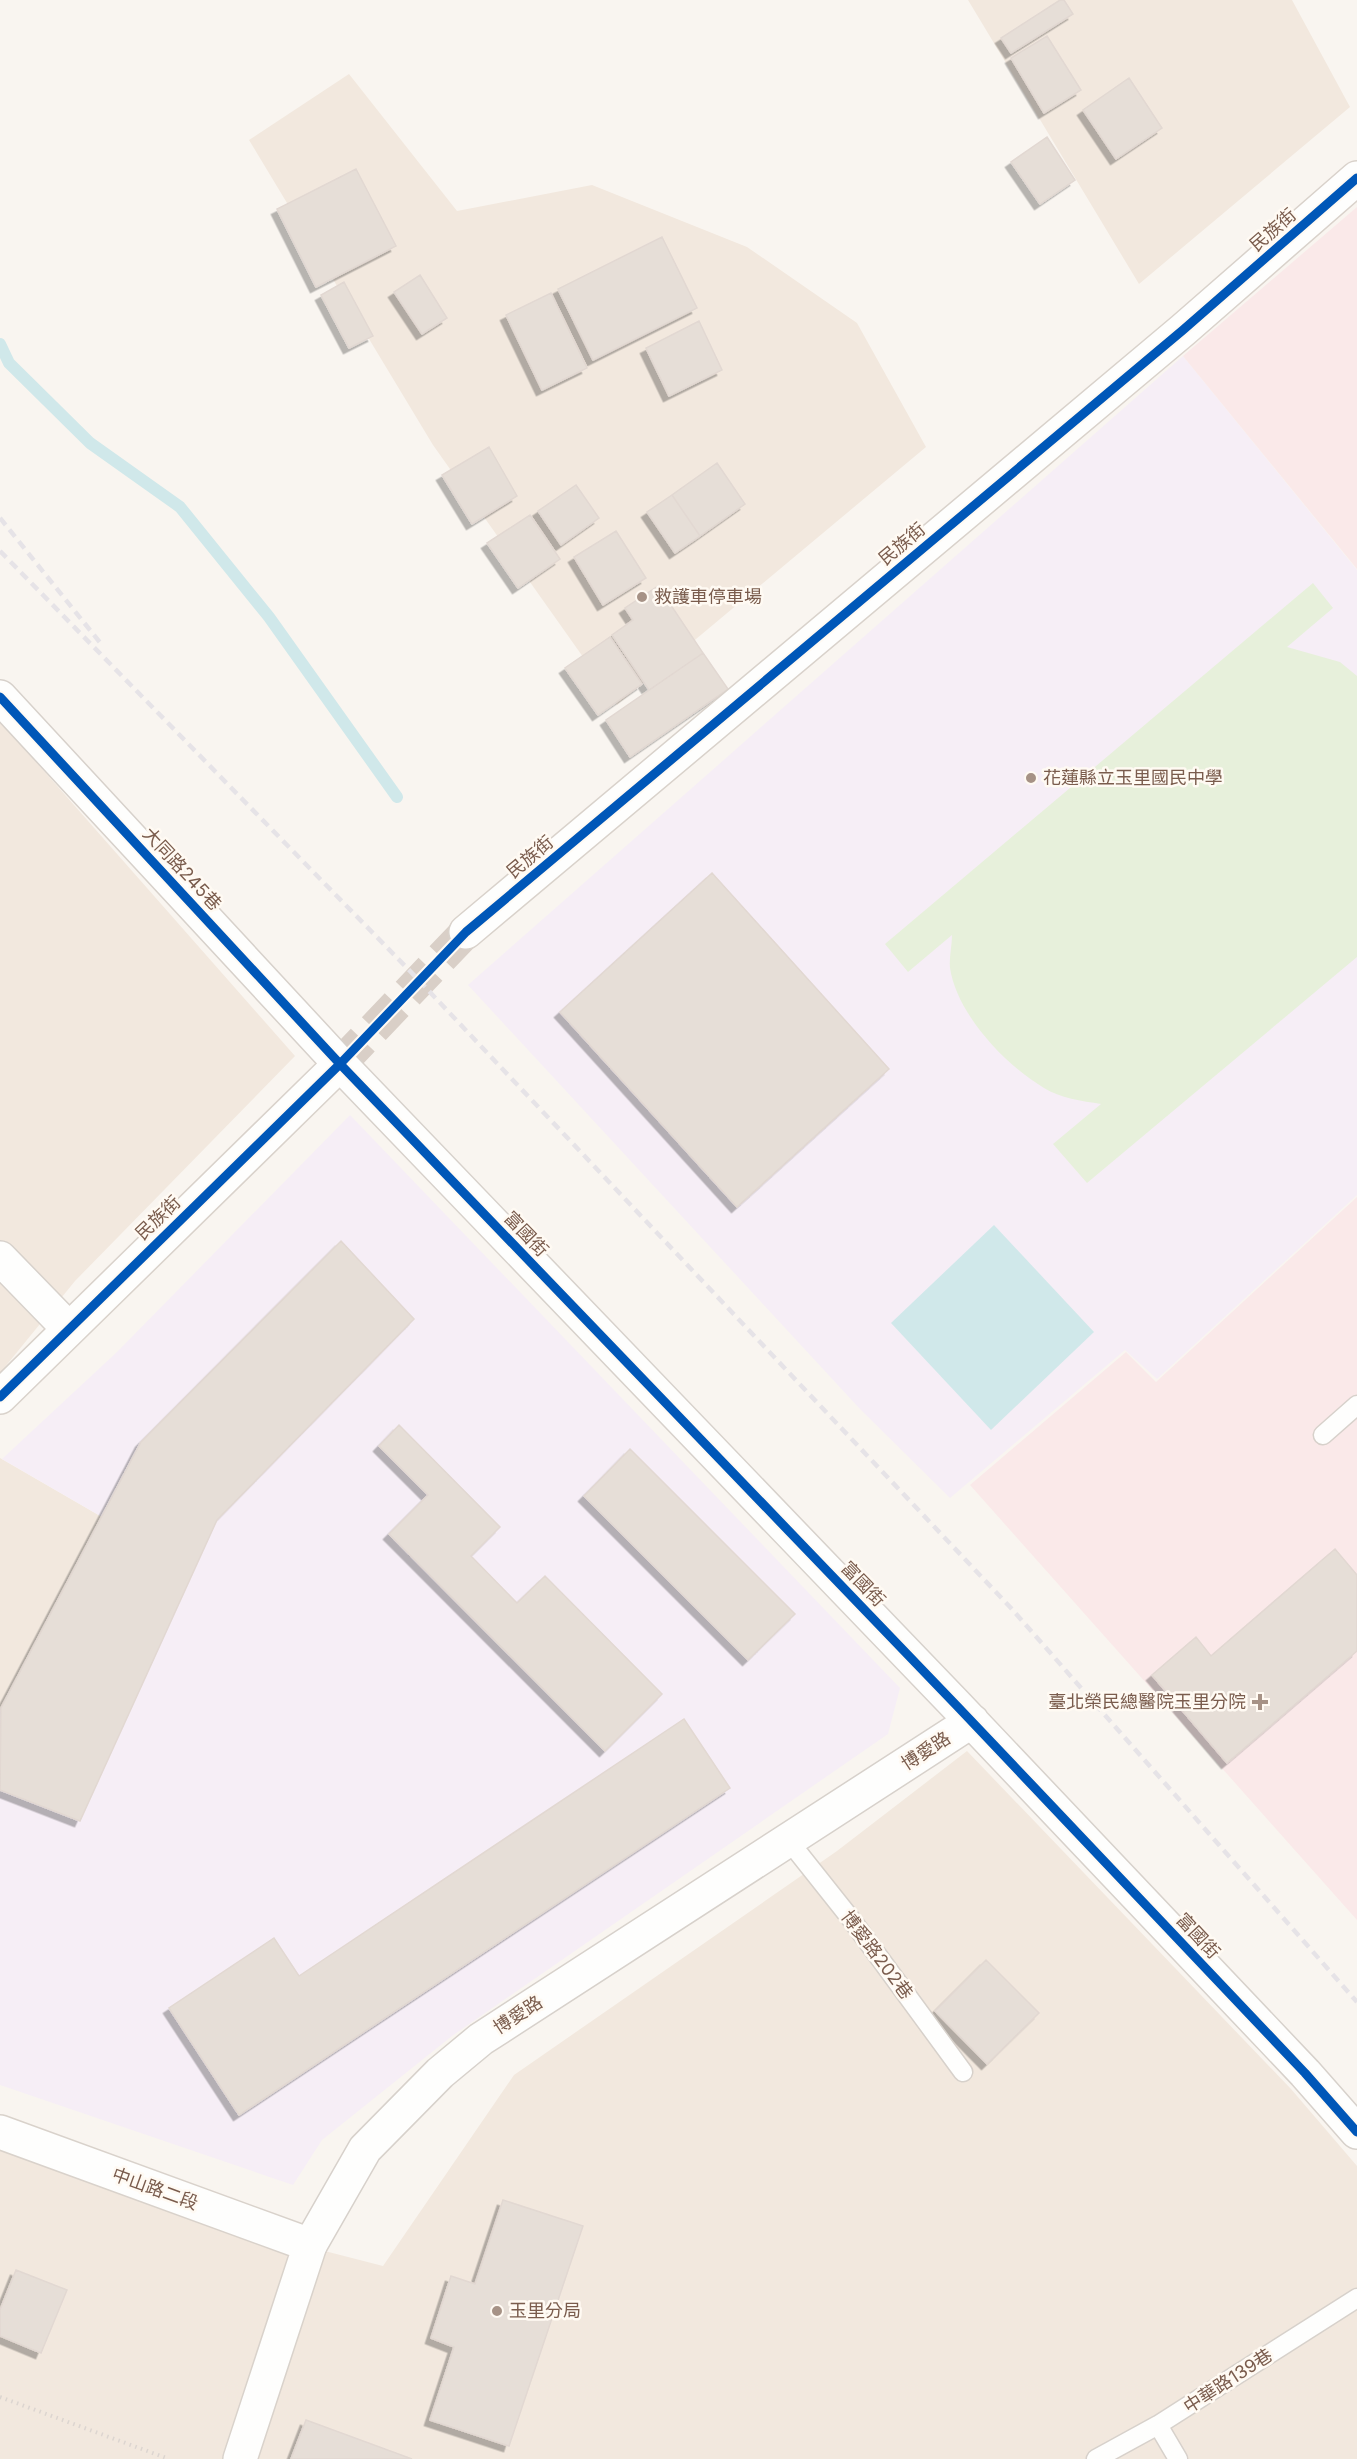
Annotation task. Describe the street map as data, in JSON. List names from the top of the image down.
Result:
{
  "streets": {
    "street": [
      "民族街",
      "大同路245巷",
      "富國街",
      "博愛路",
      "中山路二段"
    ],
    "lane": ["博愛路202巷", "中華路139巷"]
  },
  "crossings": [
    ["民族街", "大同路245巷"],
    ["民族街", "富國街"],
    ["大同路245巷", "富國街"],
    ["富國街", "博愛路"],
    ["博愛路", "博愛路202巷"],
    ["博愛路", "中山路二段"]
  ],
  "places": {
    "other": ["救護車停車場", "花蓮縣立玉里國民中學", "玉里分局"],
    "health": ["臺北榮民總醫院玉里分院"]
  }
}
